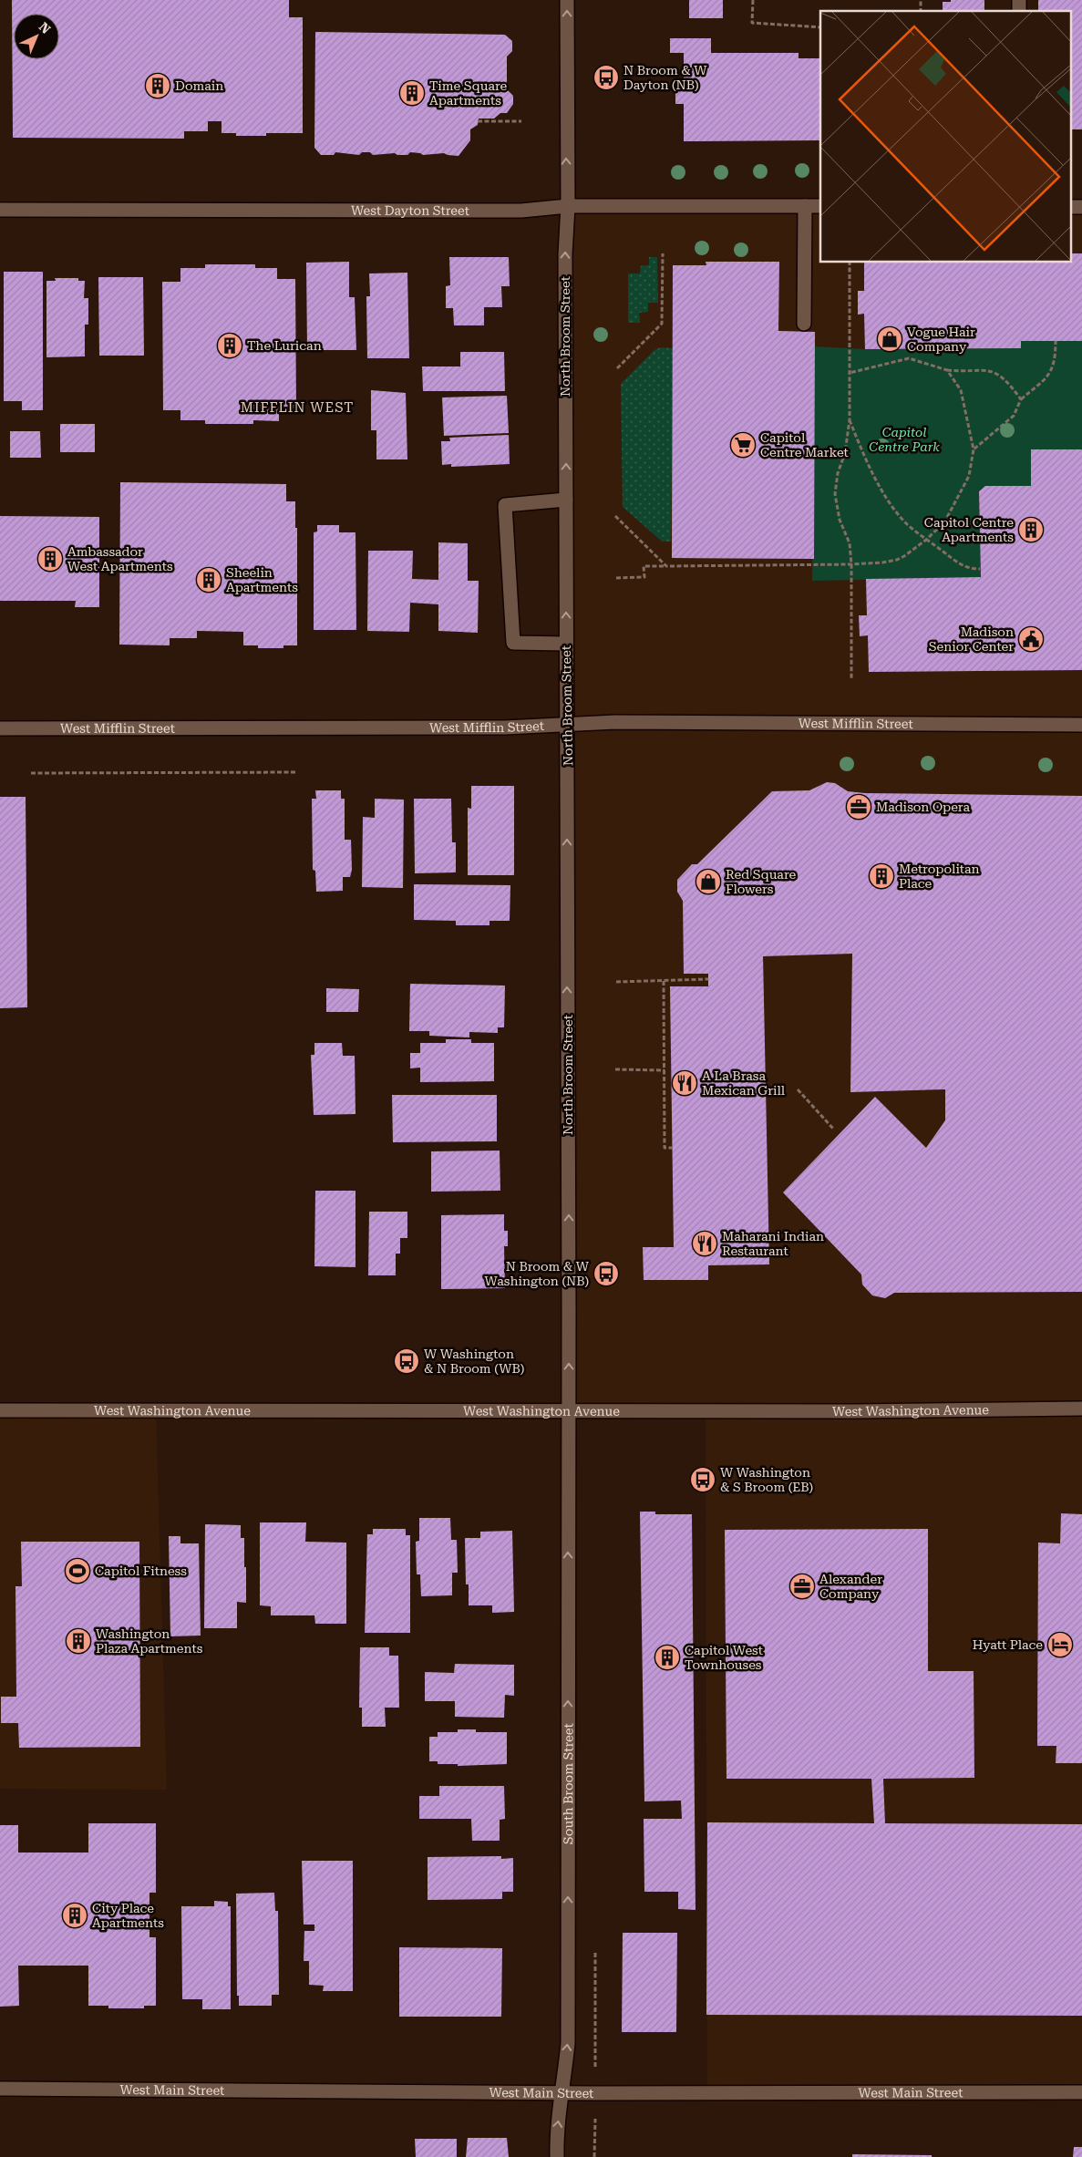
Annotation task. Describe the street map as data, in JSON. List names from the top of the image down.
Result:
{
  "streets": {
    "street": [
      "West Dayton Street",
      "North Broom Street",
      "West Mifflin Street",
      "West Washington Avenue",
      "South Broom Street",
      "West Main Street"
    ]
  },
  "crossings": [
    ["West Dayton Street", "North Broom Street"],
    ["North Broom Street", "West Mifflin Street"],
    ["North Broom Street", "West Washington Avenue"],
    ["North Broom Street", "South Broom Street"],
    ["West Washington Avenue", "South Broom Street"],
    ["South Broom Street", "West Main Street"]
  ],
  "one_way": ["North Broom Street", "South Broom Street"],
  "districts": ["MIFFLIN WEST"],
  "parks": ["Capitol Centre Park"],
  "places": {
    "bus stop": [
      "N Broom & W Dayton (NB)",
      "N Broom & W Washington (NB)",
      "W Washington & N Broom (WB)",
      "W Washington & S Broom (EB)"
    ],
    "building": [
      "Domain",
      "Time Square Apartments",
      "The Lurican",
      "Capitol Centre Apartments",
      "Ambassador West Apartments",
      "Sheelin Apartments",
      "Metropolitan Place",
      "Washington Plaza Apartments",
      "Capitol West Townhouses",
      "City Place Apartments"
    ],
    "shop": ["Vogue Hair Company", "Red Square Flowers"],
    "supermarket": ["Capitol Centre Market"],
    "public building": ["Madison Senior Center"],
    "office": ["Madison Opera", "Alexander Company"],
    "restaurant": ["A La Brasa Mexican Grill", "Maharani Indian Restaurant"],
    "sports": ["Capitol Fitness"],
    "hotel": ["Hyatt Place"]
  },
  "north": "top right"
}
